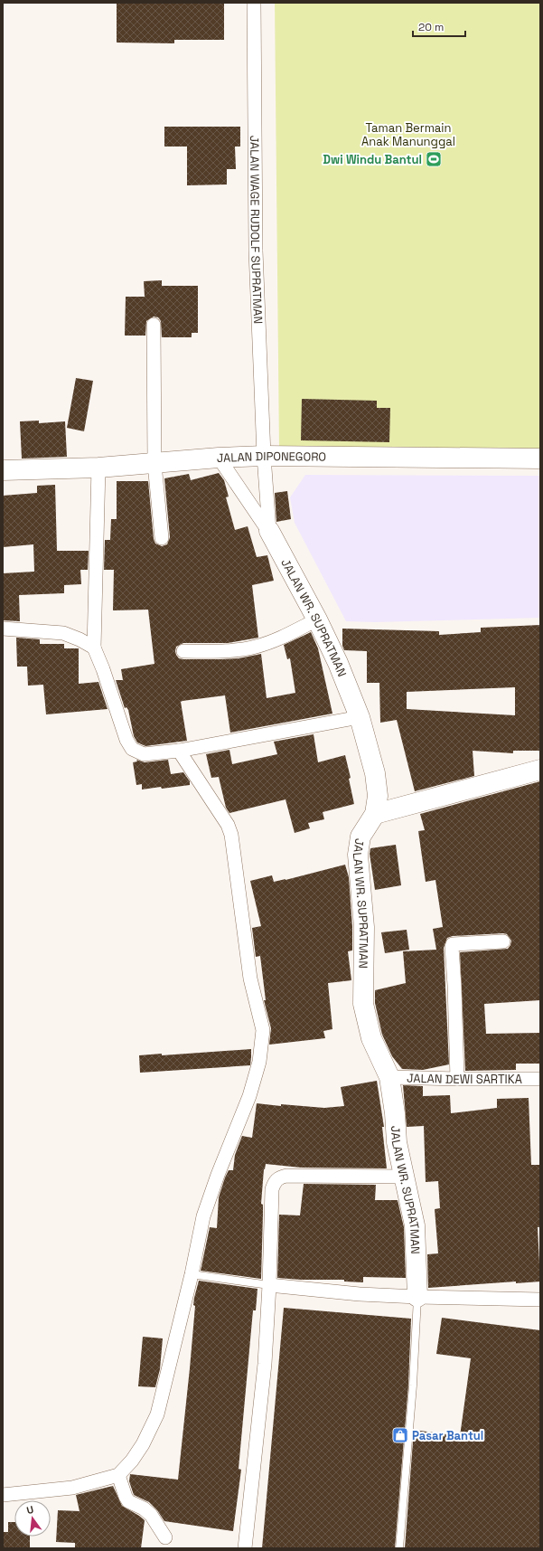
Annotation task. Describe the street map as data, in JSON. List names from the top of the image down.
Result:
{
  "streets": {
    "street": [
      "JALAN WAGE RUDOLF SUPRATMAN",
      "JALAN DIPONEGORO",
      "JALAN WR. SUPRATMAN",
      "JALAN DEWI SARTIKA"
    ]
  },
  "crossings": [
    ["JALAN WAGE RUDOLF SUPRATMAN", "JALAN DIPONEGORO"],
    ["JALAN WAGE RUDOLF SUPRATMAN", "JALAN WR. SUPRATMAN"],
    ["JALAN DIPONEGORO", "JALAN WR. SUPRATMAN"],
    ["JALAN WR. SUPRATMAN", "JALAN DEWI SARTIKA"]
  ],
  "parks": ["Taman Bermain Anak Manunggal"],
  "places": {
    "sports": ["Dwi Windu Bantul"],
    "shop": ["Pasar Bantul"]
  },
  "scale_bar": "20 m",
  "north": "top"
}
